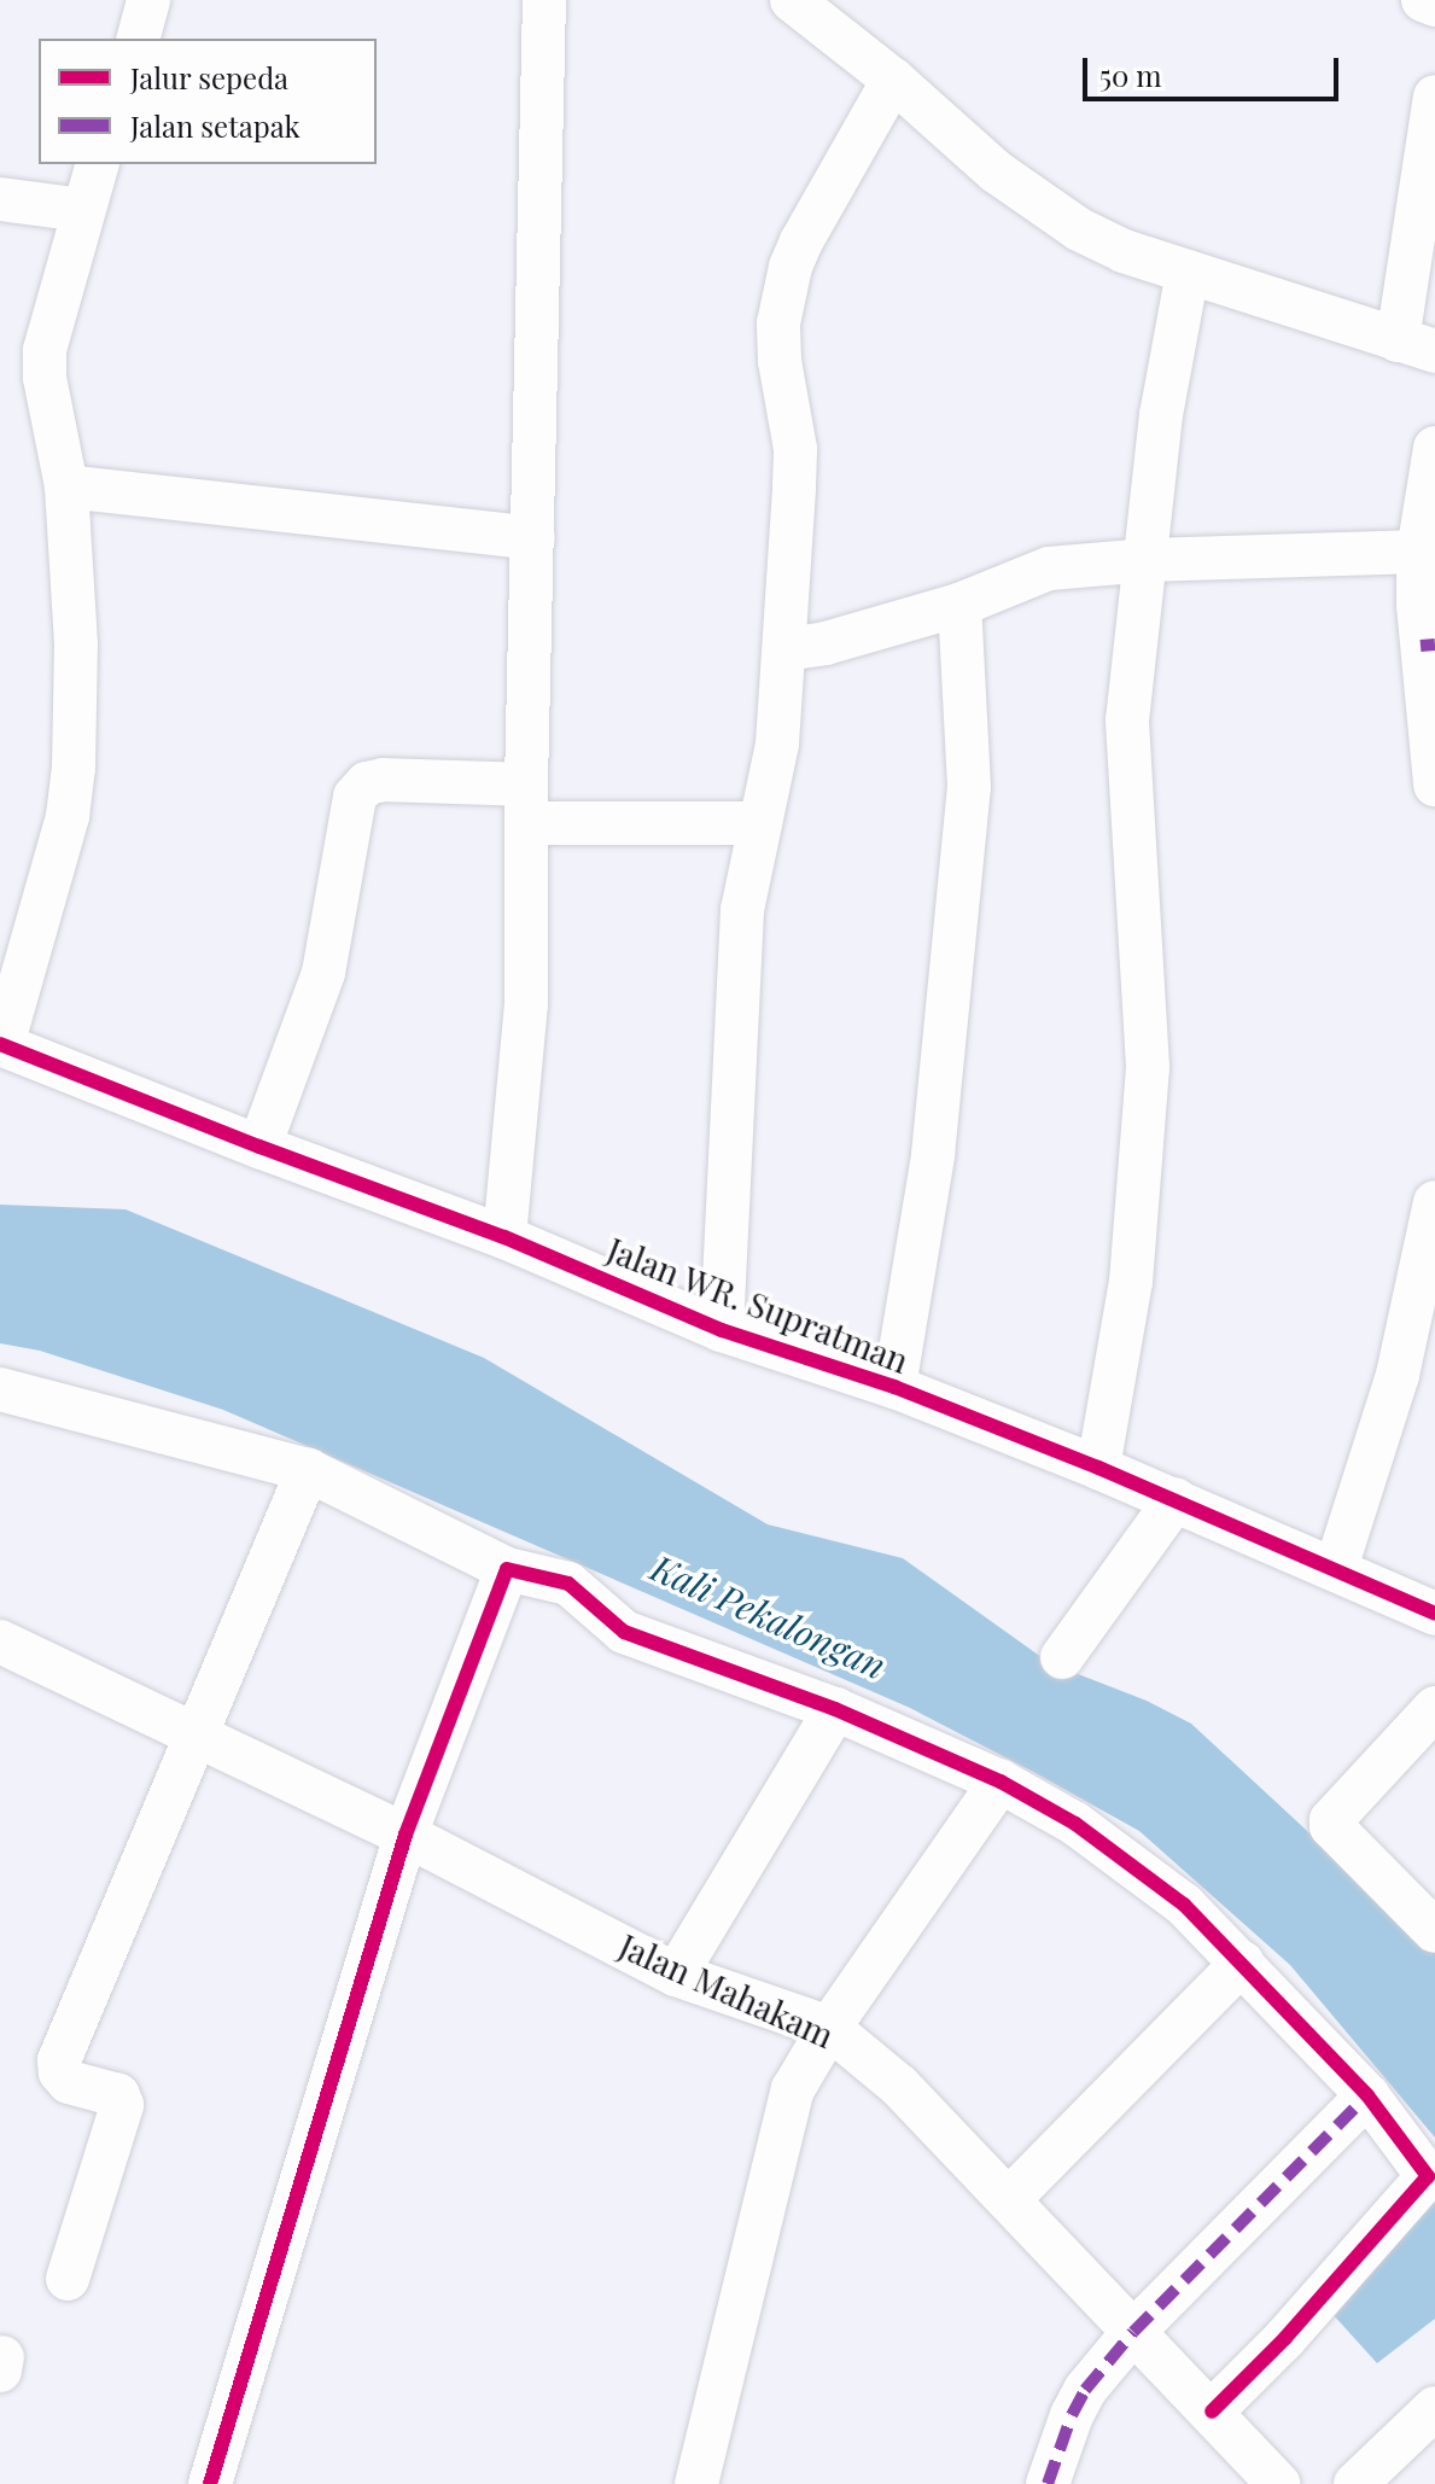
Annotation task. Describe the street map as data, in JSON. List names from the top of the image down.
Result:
{
  "streets": {
    "street": ["Jalan WR. Supratman", "Jalan Mahakam"]
  },
  "water": ["Kali Pekalongan"],
  "legend": ["Jalur sepeda", "Jalan setapak"],
  "scale_bar": "50 m"
}
